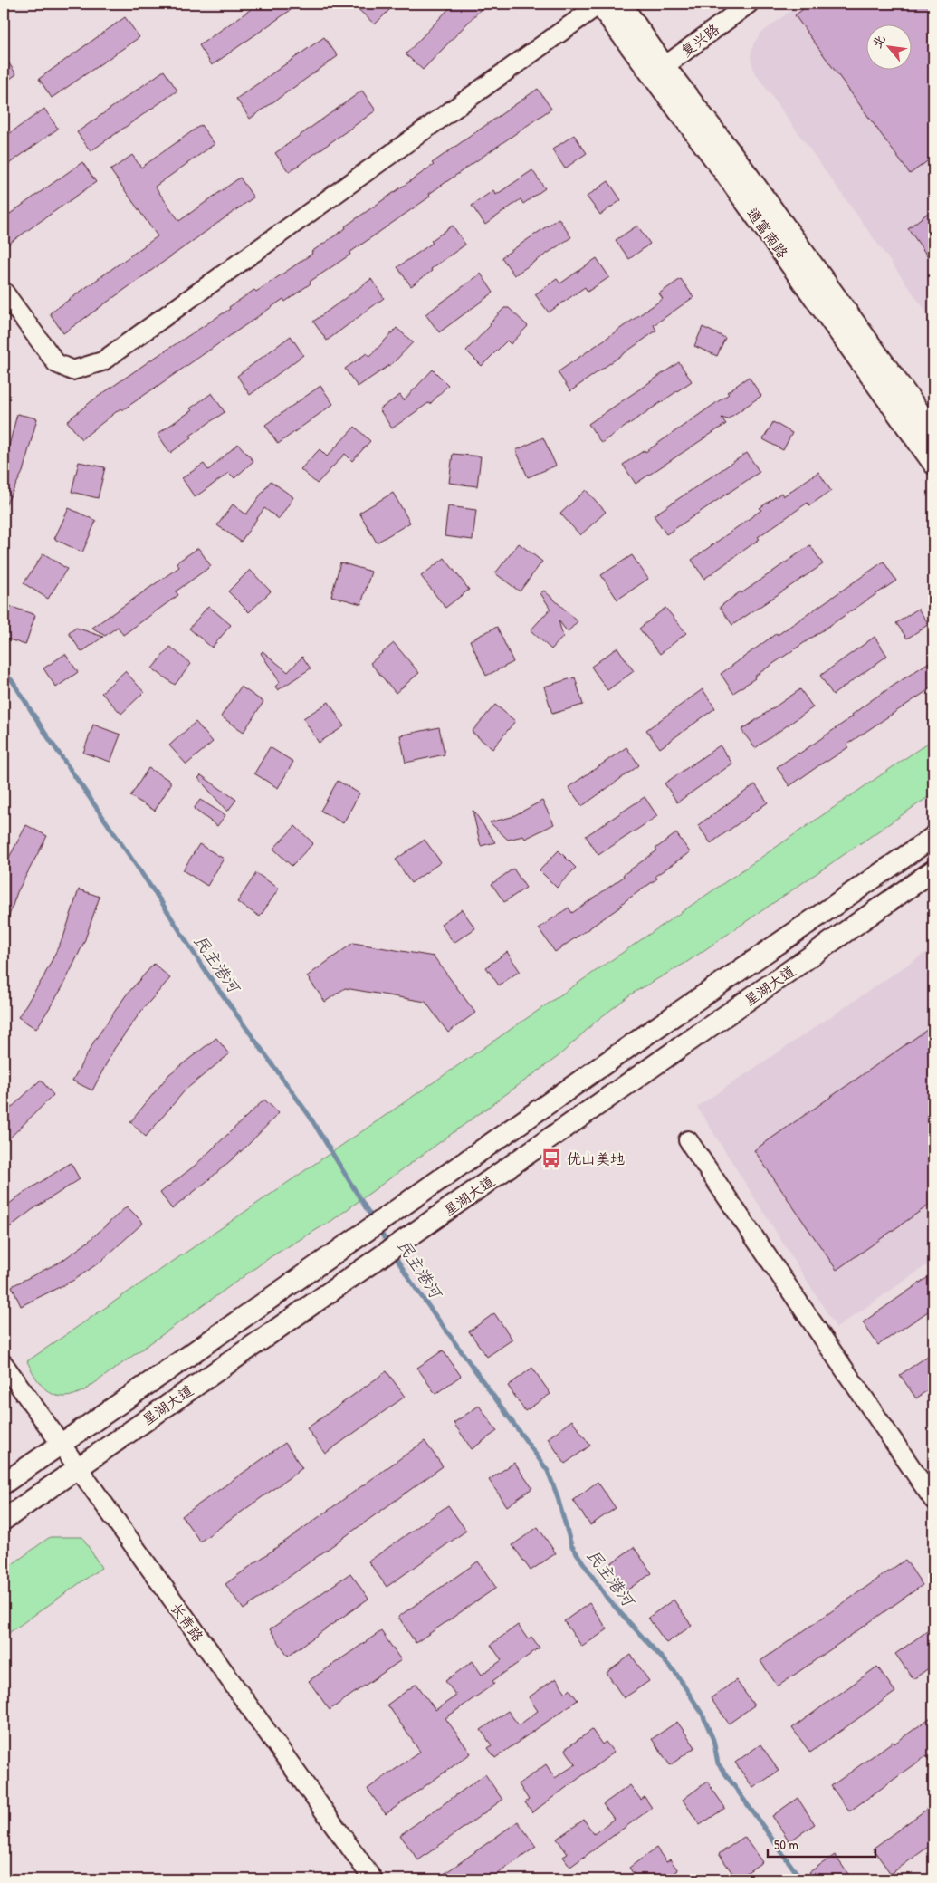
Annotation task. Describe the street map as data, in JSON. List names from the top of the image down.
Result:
{
  "streets": {
    "main road": ["通富南路", "星湖大道"],
    "street": ["复兴路", "长青路"]
  },
  "crossings": [
    ["复兴路", "通富南路"],
    ["星湖大道", "长青路"]
  ],
  "water": ["民主港河"],
  "places": {
    "bus stop": ["优山美地"]
  },
  "scale_bar": "50 m",
  "north": "top left"
}
